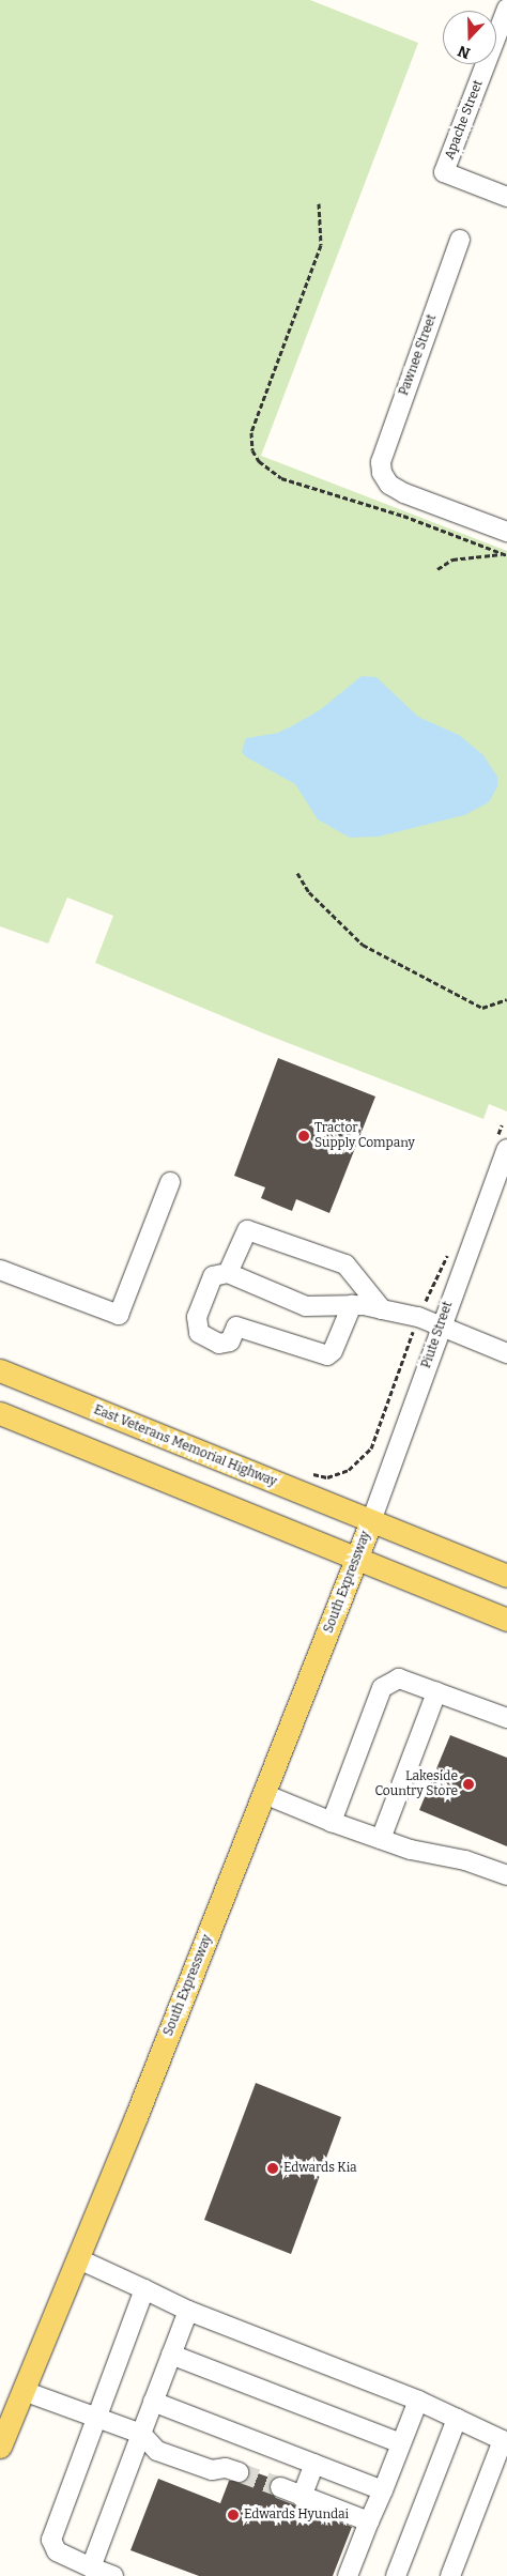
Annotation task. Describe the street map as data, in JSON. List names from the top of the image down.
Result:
{
  "streets": {
    "main road": ["East Veterans Memorial Highway", "South Expressway"],
    "street": ["Apache Street", "Pawnee Street", "Piute Street"]
  },
  "crossings": [
    ["Piute Street", "East Veterans Memorial Highway"],
    ["Piute Street", "South Expressway"],
    ["East Veterans Memorial Highway", "South Expressway"]
  ],
  "places": [
    "Tractor Supply Company",
    "Lakeside Country Store",
    "Edwards Kia",
    "Edwards Hyundai"
  ],
  "north": "bottom"
}
